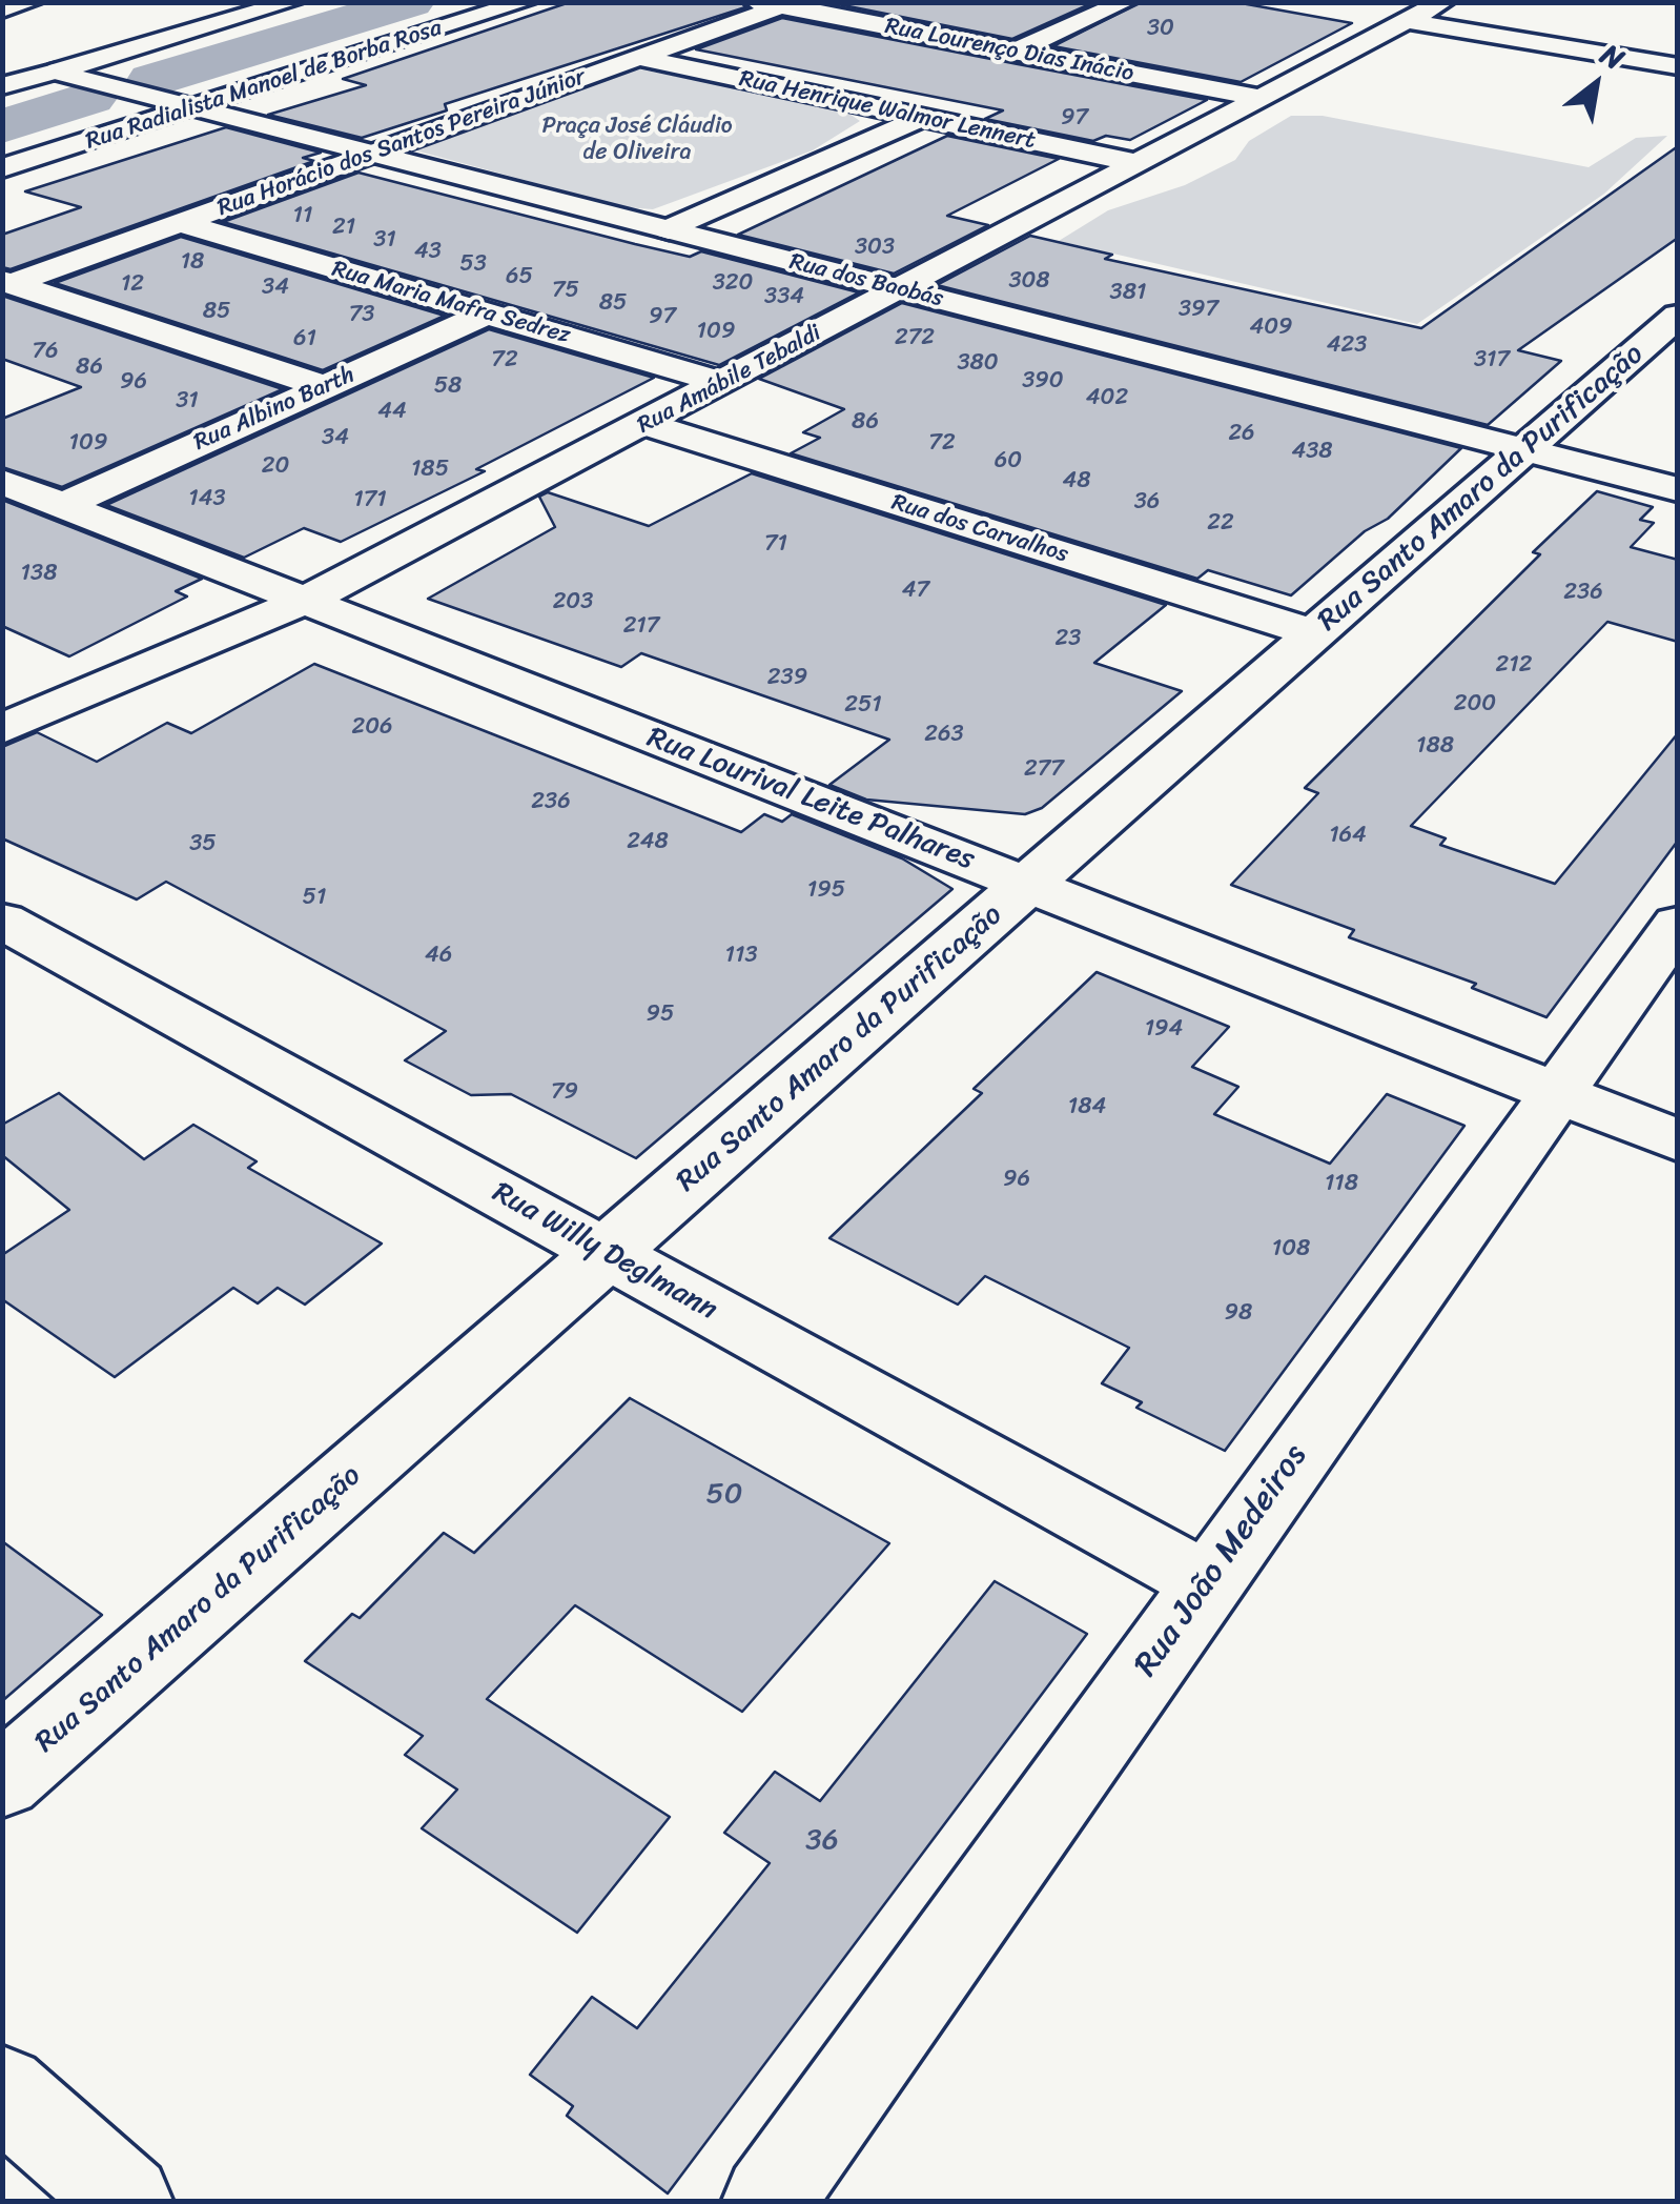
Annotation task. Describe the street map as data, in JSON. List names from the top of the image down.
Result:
{
  "streets": {
    "street": [
      "Rua Lourenço Dias Inácio",
      "Rua Radialista Manoel de Borba Rosa",
      "Rua Henrique Walmor Lennert",
      "Rua Horácio dos Santos Pereira Júnior",
      "Rua dos Baobás",
      "Rua Maria Mafra Sedrez",
      "Rua Amábile Tebaldi",
      "Rua Albino Barth",
      "Rua Santo Amaro da Purificação",
      "Rua dos Carvalhos",
      "Rua Lourival Leite Palhares",
      "Rua Willy Deglmann",
      "Rua João Medeiros"
    ]
  },
  "crossings": [
    ["Rua Lourenço Dias Inácio", "Rua Horácio dos Santos Pereira Júnior"],
    ["Rua Lourenço Dias Inácio", "Rua Amábile Tebaldi"],
    ["Rua Radialista Manoel de Borba Rosa", "Rua dos Baobás"],
    ["Rua Henrique Walmor Lennert", "Rua Horácio dos Santos Pereira Júnior"],
    ["Rua Henrique Walmor Lennert", "Rua Amábile Tebaldi"],
    ["Rua Horácio dos Santos Pereira Júnior", "Rua dos Baobás"],
    ["Rua Horácio dos Santos Pereira Júnior", "Rua Maria Mafra Sedrez"],
    ["Rua dos Baobás", "Rua Amábile Tebaldi"],
    ["Rua dos Baobás", "Rua Santo Amaro da Purificação"],
    ["Rua Maria Mafra Sedrez", "Rua Amábile Tebaldi"],
    ["Rua Maria Mafra Sedrez", "Rua Albino Barth"],
    ["Rua Amábile Tebaldi", "Rua dos Carvalhos"],
    ["Rua Amábile Tebaldi", "Rua Lourival Leite Palhares"],
    ["Rua Albino Barth", "Rua Lourival Leite Palhares"],
    ["Rua Santo Amaro da Purificação", "Rua dos Carvalhos"],
    ["Rua Santo Amaro da Purificação", "Rua Lourival Leite Palhares"],
    ["Rua Santo Amaro da Purificação", "Rua Willy Deglmann"],
    ["Rua Lourival Leite Palhares", "Rua João Medeiros"],
    ["Rua Willy Deglmann", "Rua João Medeiros"]
  ],
  "parks": ["Praça José Cláudio de Oliveira"],
  "house_numbers": [
    "30",
    "97",
    "11",
    "21",
    "31",
    "303",
    "43",
    "18",
    "53",
    "65",
    "308",
    "320",
    "12",
    "34",
    "75",
    "381",
    "334",
    "85",
    "397",
    "85",
    "73",
    "97",
    "409",
    "109",
    "272",
    "61",
    "423",
    "76",
    "72",
    "317",
    "380",
    "86",
    "390",
    "96",
    "58",
    "402",
    "31",
    "44",
    "86",
    "26",
    "34",
    "109",
    "72",
    "438",
    "60",
    "20",
    "185",
    "48",
    "143",
    "171",
    "36",
    "22",
    "71",
    "138",
    "47",
    "236",
    "203",
    "217",
    "23",
    "212",
    "239",
    "200",
    "251",
    "206",
    "263",
    "188",
    "277",
    "236",
    "164",
    "248",
    "35",
    "195",
    "51",
    "46",
    "113",
    "95",
    "194",
    "79",
    "184",
    "96",
    "118",
    "108",
    "98",
    "50",
    "36"
  ],
  "north": "top right"
}
